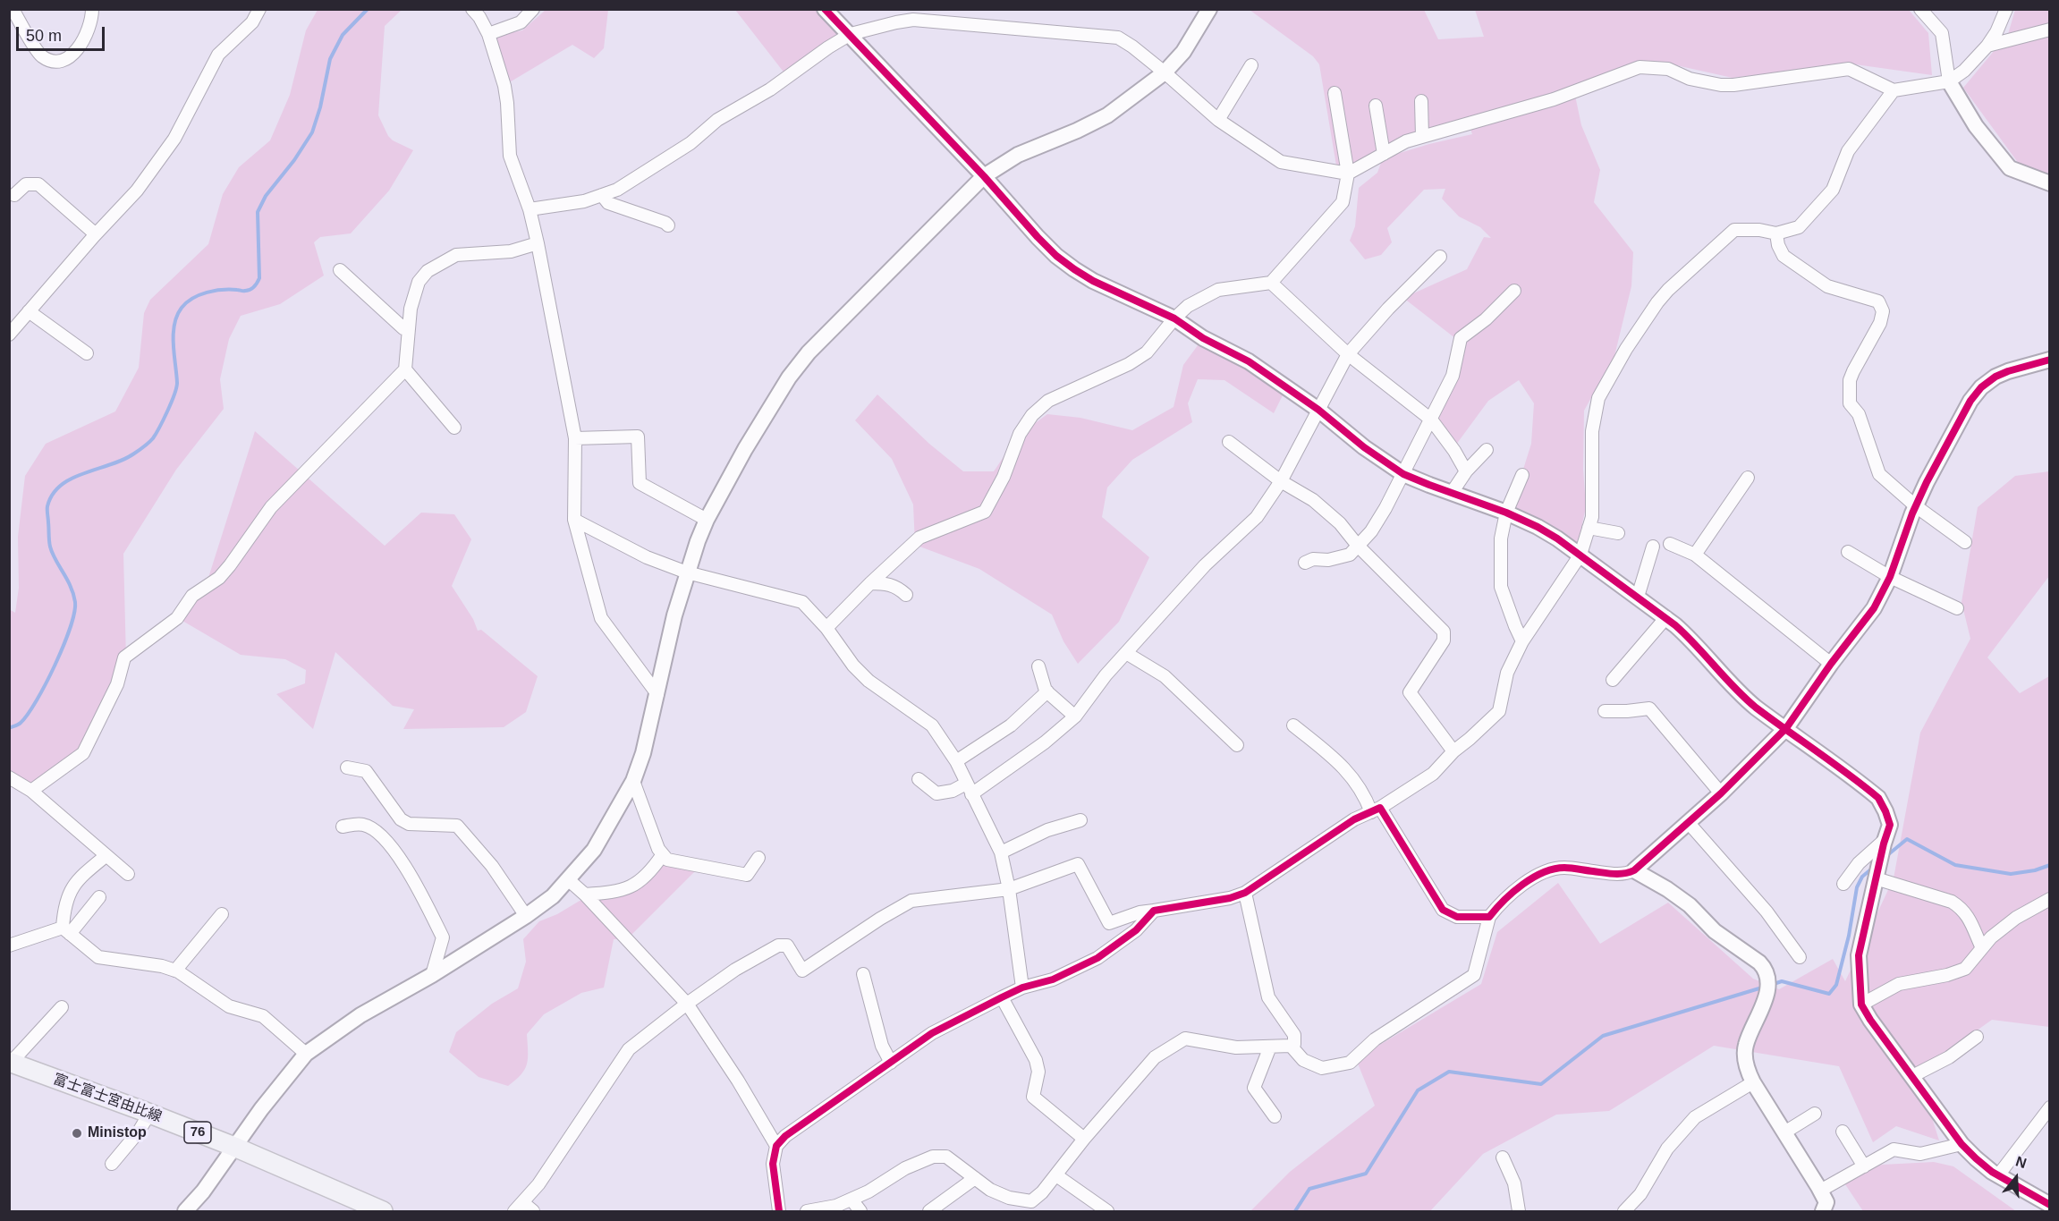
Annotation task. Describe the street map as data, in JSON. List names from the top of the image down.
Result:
{
  "streets": {
    "main road": ["富士富士宮由比線", "76"]
  },
  "places": ["Ministop"],
  "scale_bar": "50 m",
  "north": "top"
}
